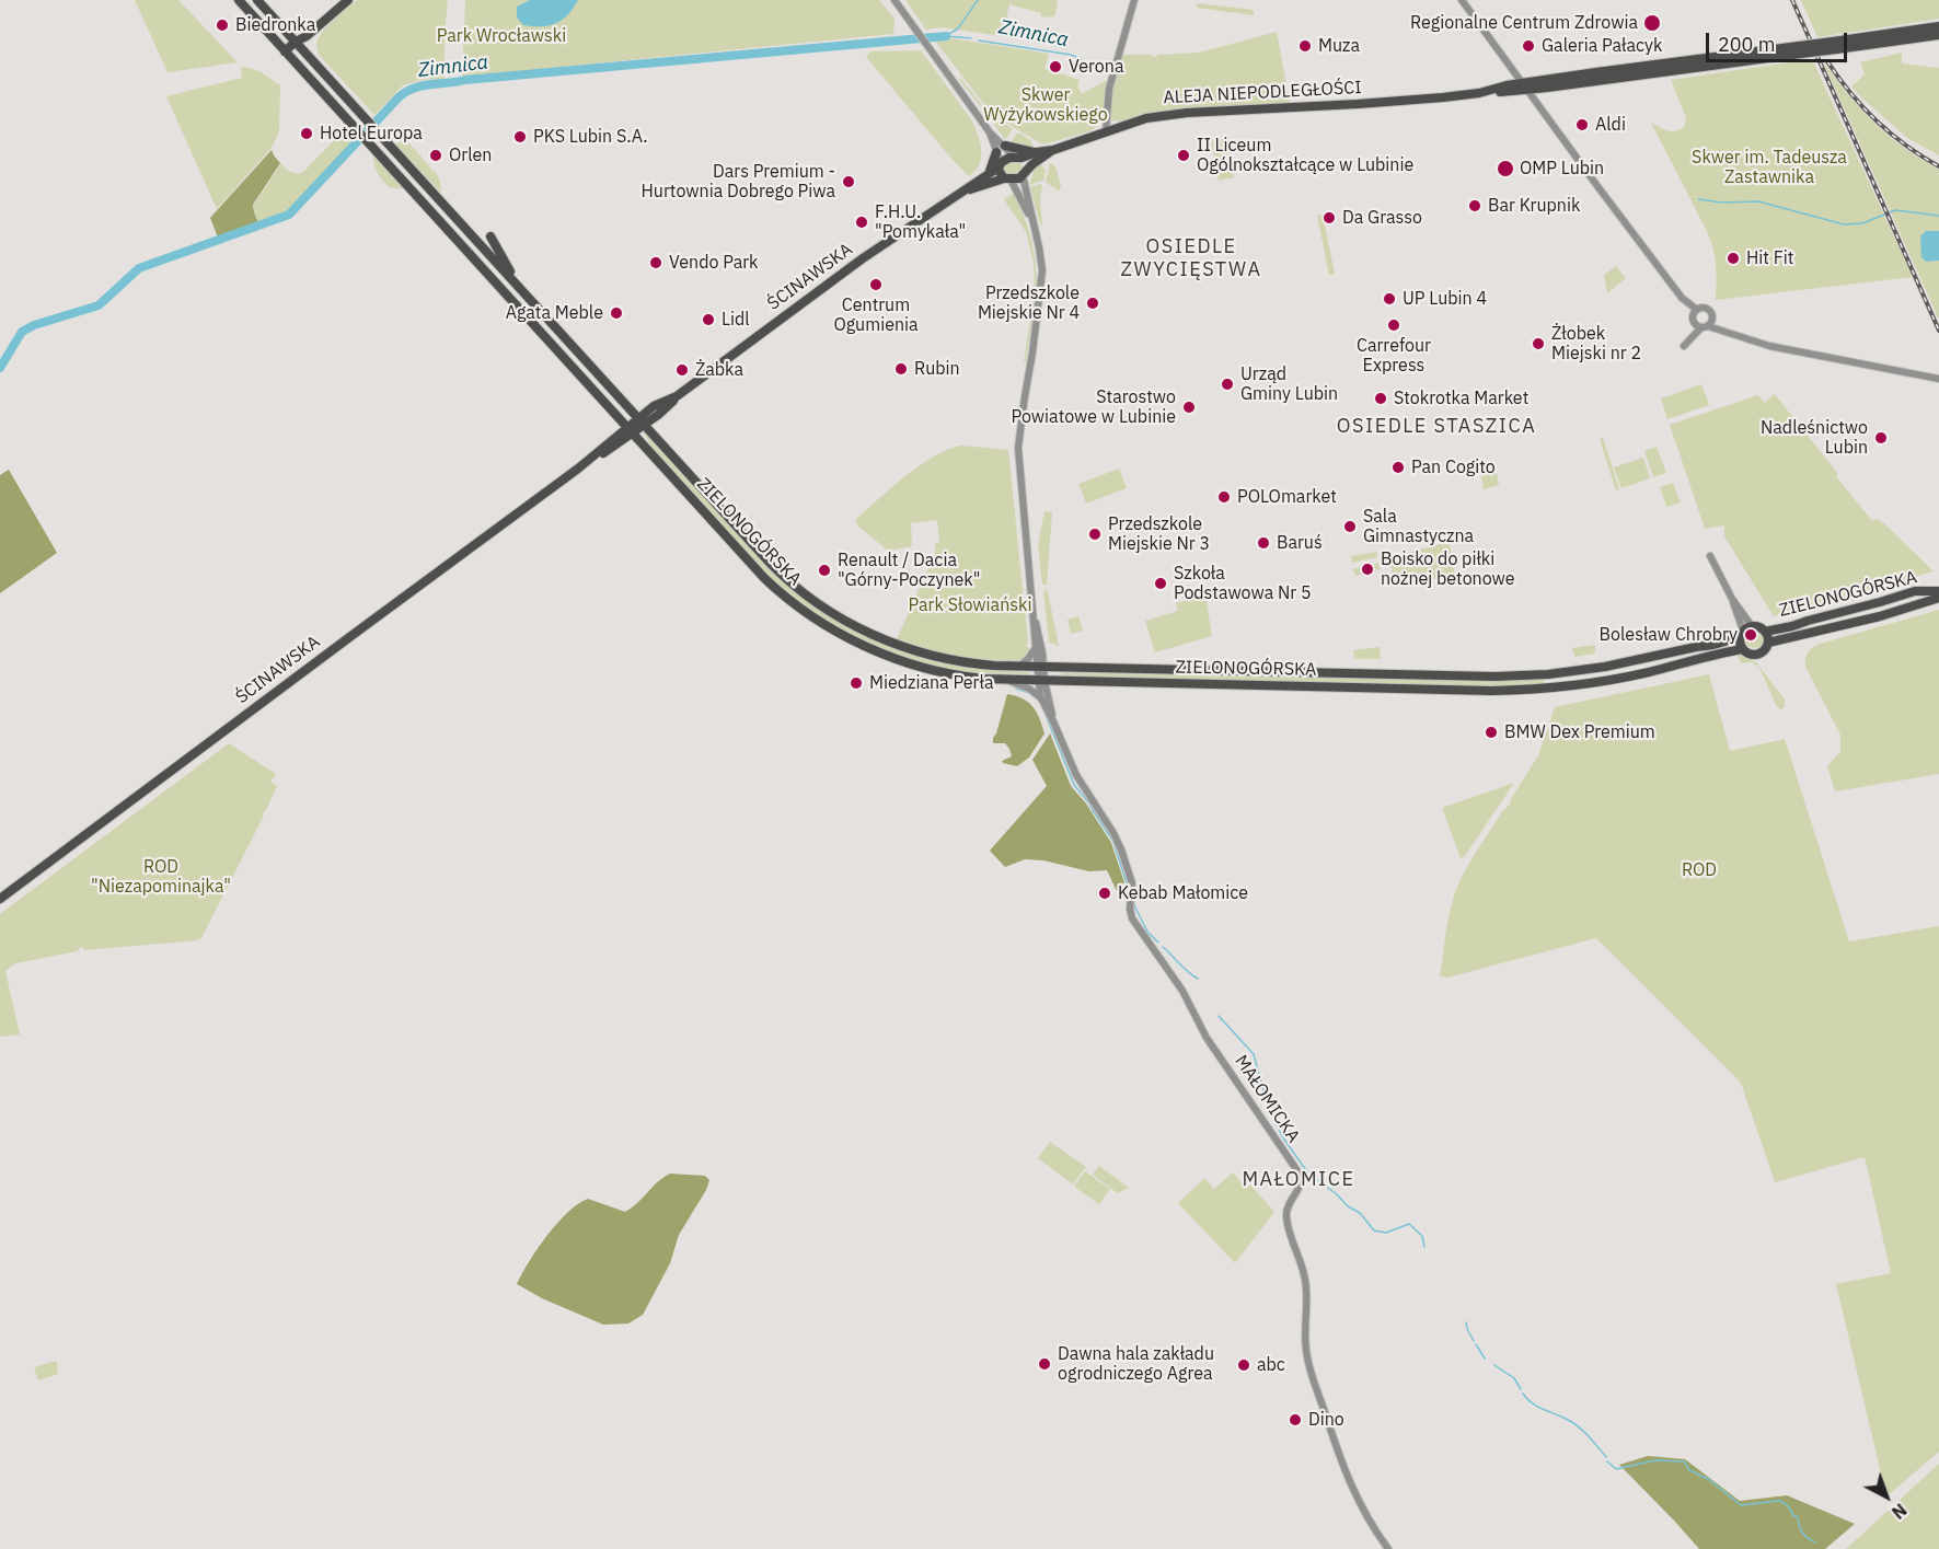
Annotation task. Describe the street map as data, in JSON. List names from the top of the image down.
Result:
{
  "streets": {
    "main road": ["ALEJA NIEPODLEGŁOŚCI", "ŚCINAWSKA", "ZIELONOGÓRSKA"],
    "street": ["MAŁOMICKA"]
  },
  "crossings": [
    ["ALEJA NIEPODLEGŁOŚCI", "ŚCINAWSKA"],
    ["ŚCINAWSKA", "ZIELONOGÓRSKA"],
    ["ZIELONOGÓRSKA", "MAŁOMICKA"]
  ],
  "districts": ["OSIEDLE ZWYCIĘSTWA", "OSIEDLE STASZICA", "MAŁOMICE"],
  "water": ["Zimnica"],
  "parks": [
    "Park Wrocławski",
    "Skwer Wyżykowskiego",
    "Skwer im. Tadeusza Zastawnika",
    "Park Słowiański",
    "ROD \"Niezapominajka\"",
    "ROD"
  ],
  "places": [
    "Regionalne Centrum Zdrowia",
    "Biedronka",
    "Muza",
    "Galeria Pałacyk",
    "Verona",
    "Aldi",
    "Hotel Europa",
    "PKS Lubin S.A.",
    "Orlen",
    "II Liceum Ogólnokształcące w Lubinie",
    "OMP Lubin",
    "Dars Premium - Hurtownia Dobrego Piwa",
    "Bar Krupnik",
    "Da Grasso",
    "F.H.U. \"Pomykała\"",
    "Hit Fit",
    "Vendo Park",
    "Centrum Ogumienia",
    "UP Lubin 4",
    "Przedszkole Miejskie Nr 4",
    "Agata Meble",
    "Lidl",
    "Carrefour Express",
    "Żłobek Miejski nr 2",
    "Rubin",
    "Żabka",
    "Urząd Gminy Lubin",
    "Stokrotka Market",
    "Starostwo Powiatowe w Lubinie",
    "Nadleśnictwo Lubin",
    "Pan Cogito",
    "POLOmarket",
    "Sala Gimnastyczna",
    "Przedszkole Miejskie Nr 3",
    "Baruś",
    "Boisko do piłki nożnej betonowe",
    "Renault / Dacia \"Górny-Poczynek\"",
    "Szkoła Podstawowa Nr 5",
    "Bolesław Chrobry",
    "Miedziana Perła",
    "BMW Dex Premium",
    "Kebab Małomice",
    "Dawna hala zakładu ogrodniczego Agrea",
    "abc",
    "Dino"
  ],
  "scale_bar": "200 m",
  "north": "bottom right"
}
